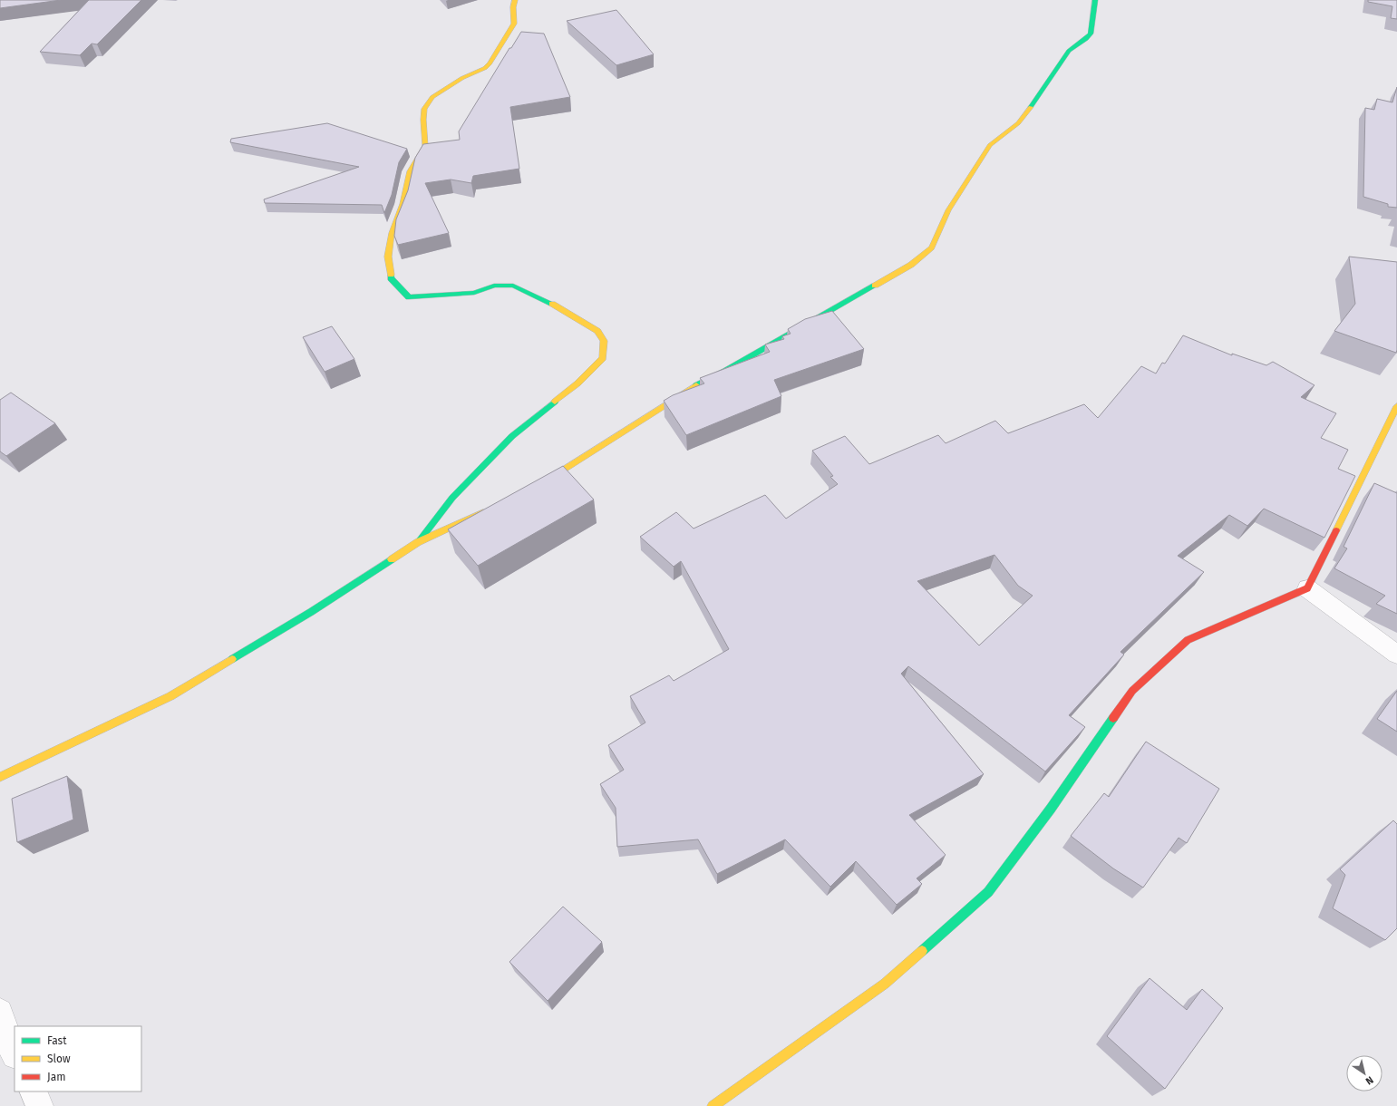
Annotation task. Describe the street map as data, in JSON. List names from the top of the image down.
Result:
{
  "legend": ["Fast", "Slow", "Jam"],
  "north": "bottom right"
}
